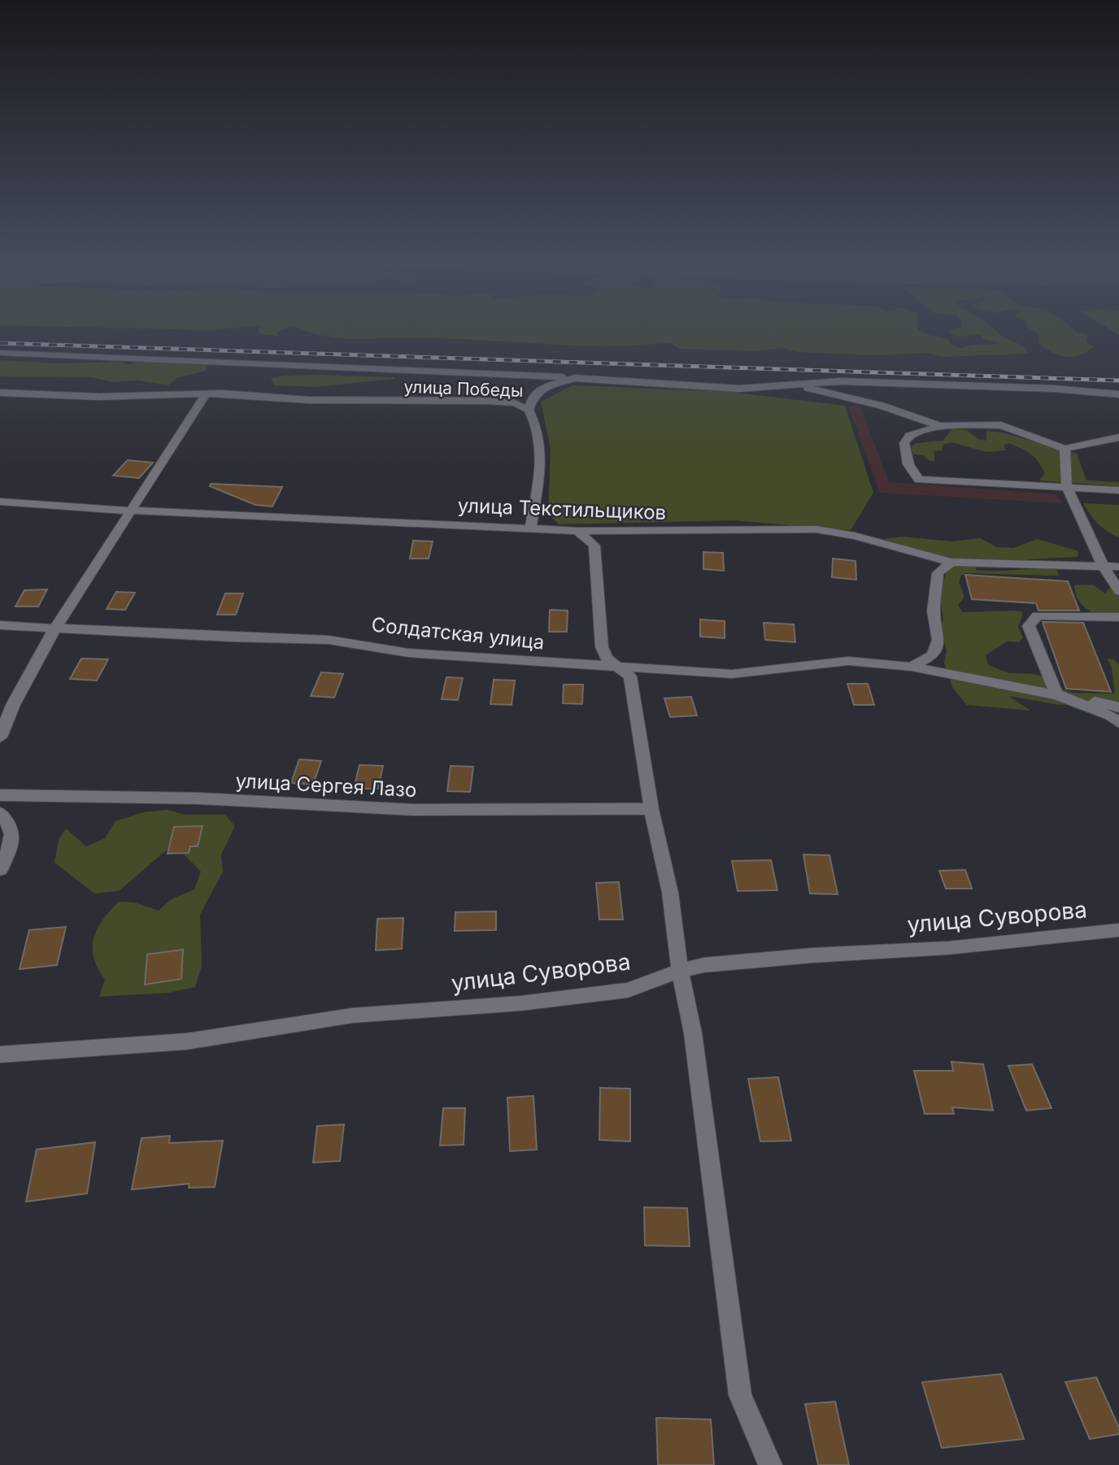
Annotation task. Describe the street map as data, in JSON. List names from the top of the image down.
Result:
{
  "streets": {
    "street": [
      "улица Победы",
      "улица Текстильщиков",
      "Солдатская улица",
      "улица Сергея Лазо",
      "улица Суворова"
    ]
  }
}
